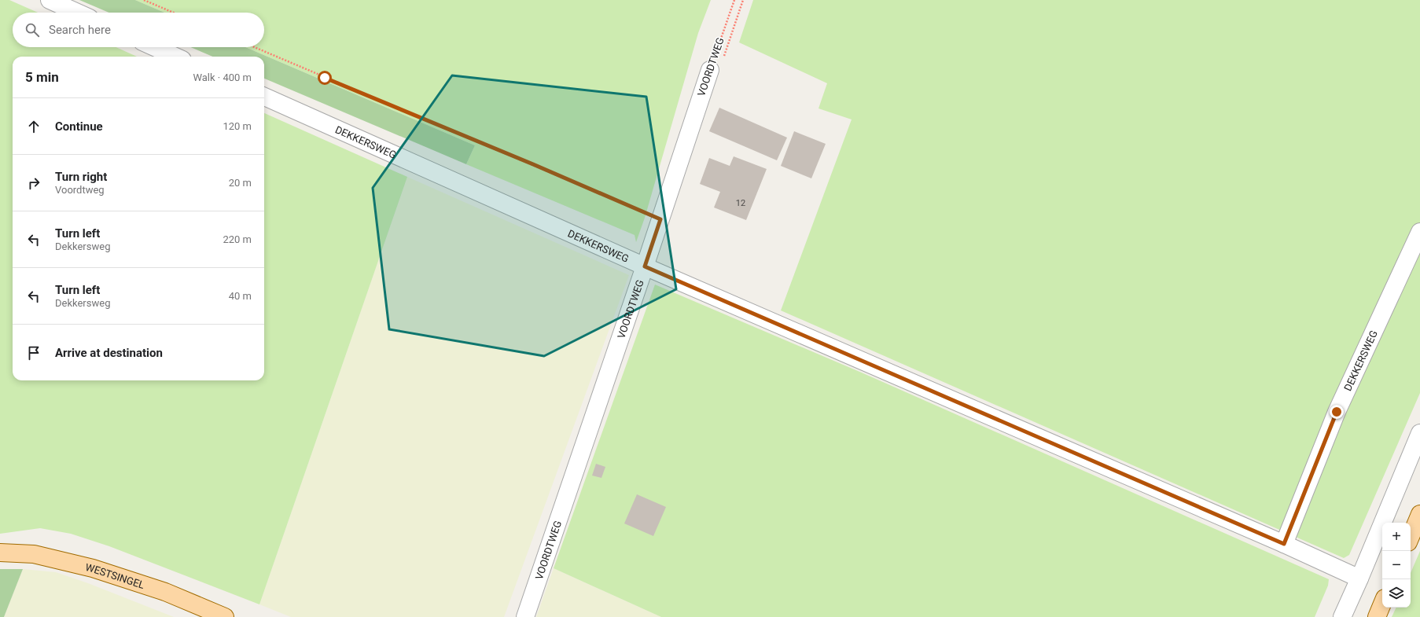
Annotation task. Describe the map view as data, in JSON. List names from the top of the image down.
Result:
{
  "streets": {
    "main road": ["WESTSINGEL"],
    "street": ["VOORDTWEG", "DEKKERSWEG"]
  },
  "crossings": [
    ["VOORDTWEG", "DEKKERSWEG"]
  ],
  "house_numbers": ["12"],
  "page": {
    "search": "Search here",
    "heading": ["5 min", "Walk · 400 m"],
    "list": [
      ["Continue", "120 m"],
      ["Turn right", "Voordtweg", "20 m"],
      ["Turn left", "Dekkersweg", "220 m"],
      ["Turn left", "Dekkersweg", "40 m"],
      "Arrive at destination"
    ],
    "map_buttons": ["+", "−"]
  }
}
